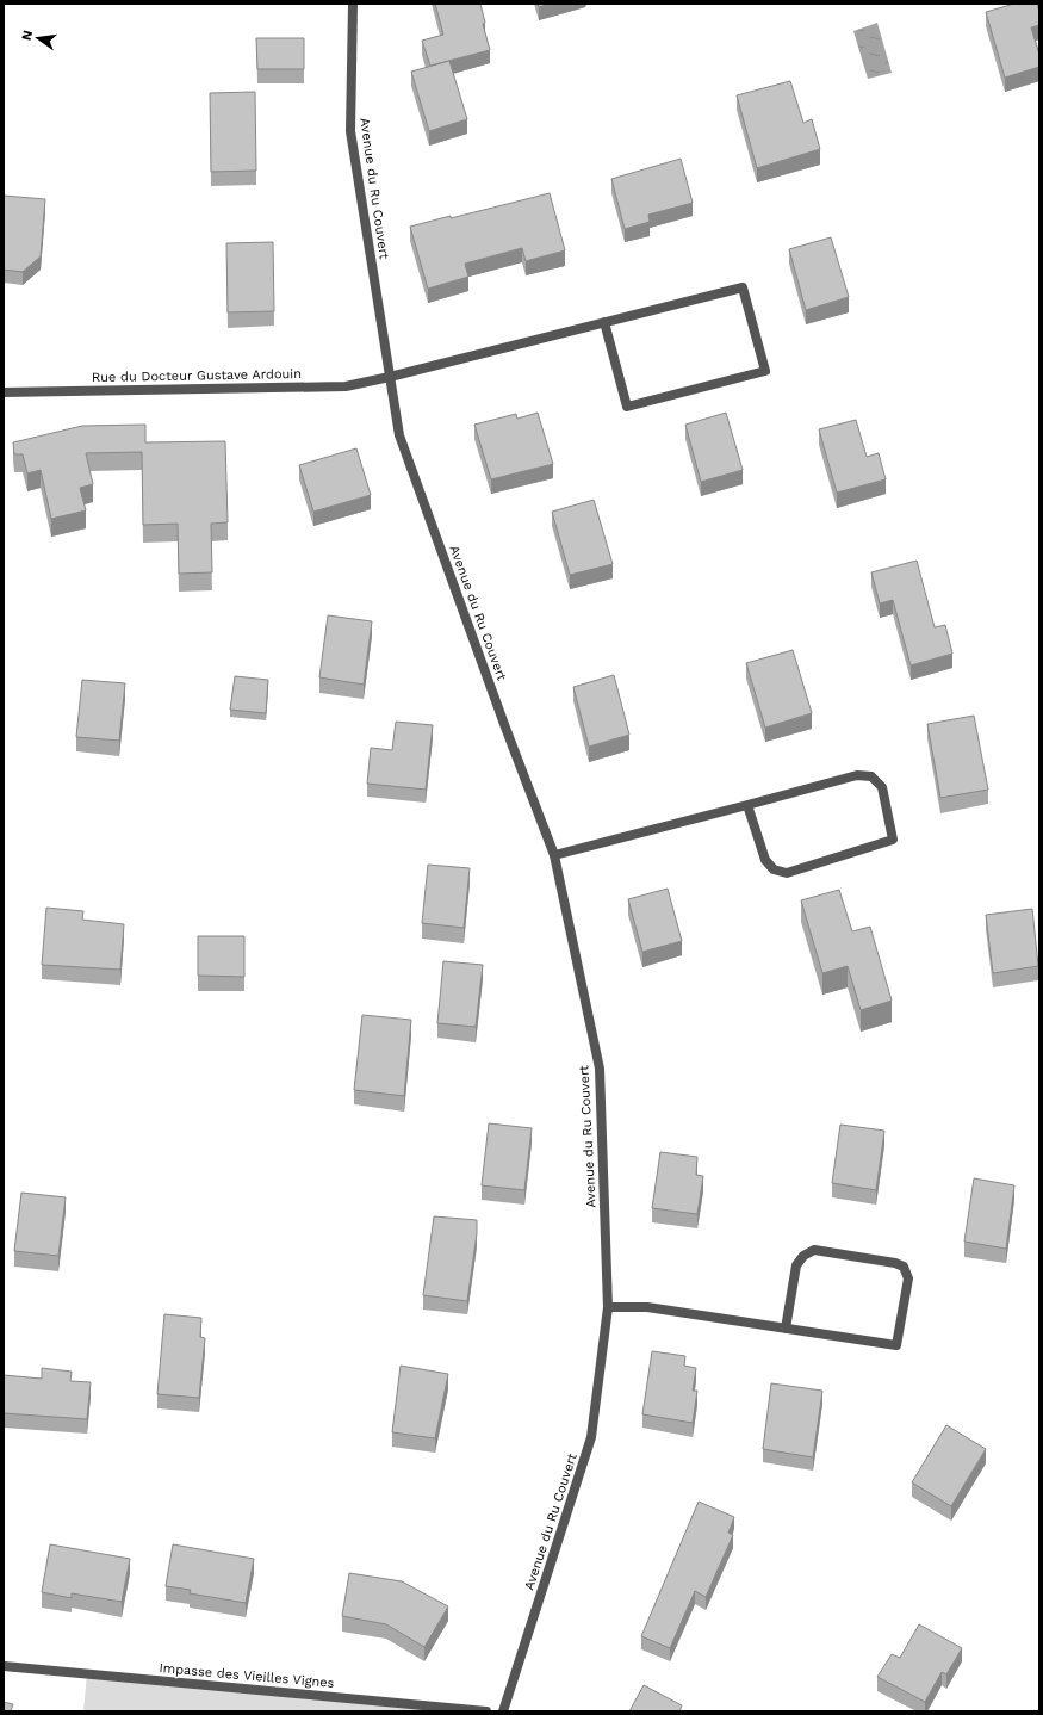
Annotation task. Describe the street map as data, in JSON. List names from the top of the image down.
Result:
{
  "streets": {
    "street": ["Avenue du Ru Couvert", "Rue du Docteur Gustave Ardouin", "Impasse des Vieilles Vignes"]
  },
  "crossings": [
    ["Avenue du Ru Couvert", "Rue du Docteur Gustave Ardouin"]
  ],
  "north": "left"
}
